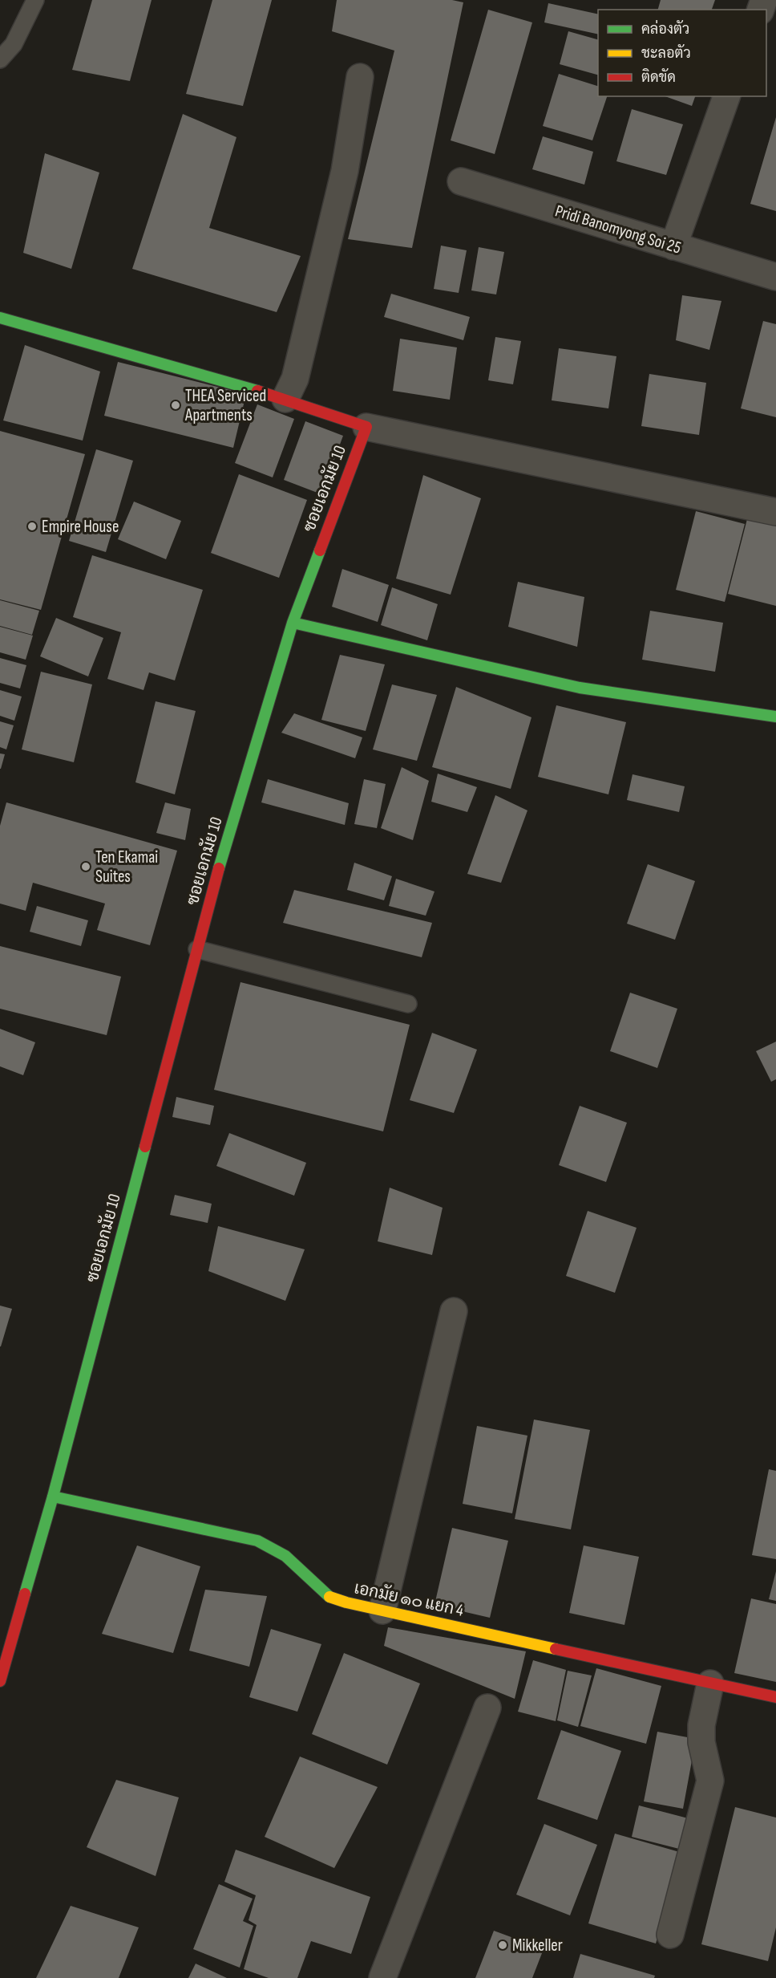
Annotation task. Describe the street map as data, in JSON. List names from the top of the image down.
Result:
{
  "streets": {
    "street": ["Pridi Banomyong Soi 25", "ซอยเอกมัย 10", "เอกมัย ๑๐ แยก 4"]
  },
  "crossings": [
    ["ซอยเอกมัย 10", "เอกมัย ๑๐ แยก 4"]
  ],
  "places": [
    "THEA Serviced Apartments",
    "Empire House",
    "Ten Ekamai Suites",
    "Mikkeller"
  ],
  "legend": ["คล่องตัว", "ชะลอตัว", "ติดขัด"]
}
